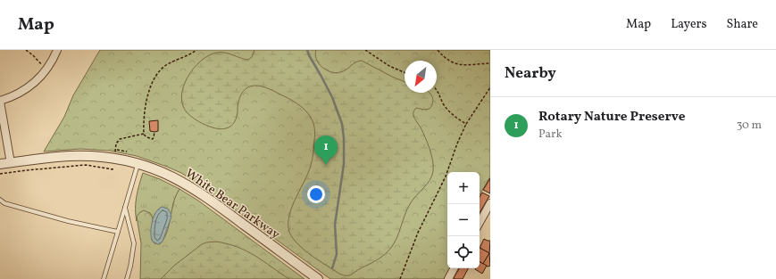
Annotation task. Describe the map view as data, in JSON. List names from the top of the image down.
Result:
{
  "streets": {
    "street": ["White Bear Parkway"]
  },
  "north": "bottom left",
  "page": {
    "header": "Map",
    "nav": ["Map", "Layers", "Share"],
    "heading": "Nearby",
    "list": [
      {
        "mark": "1",
        "name": "Rotary Nature Preserve",
        "note": "Park",
        "value": "30 m"
      }
    ],
    "pins": "1",
    "map_buttons": ["+", "−"]
  }
}
